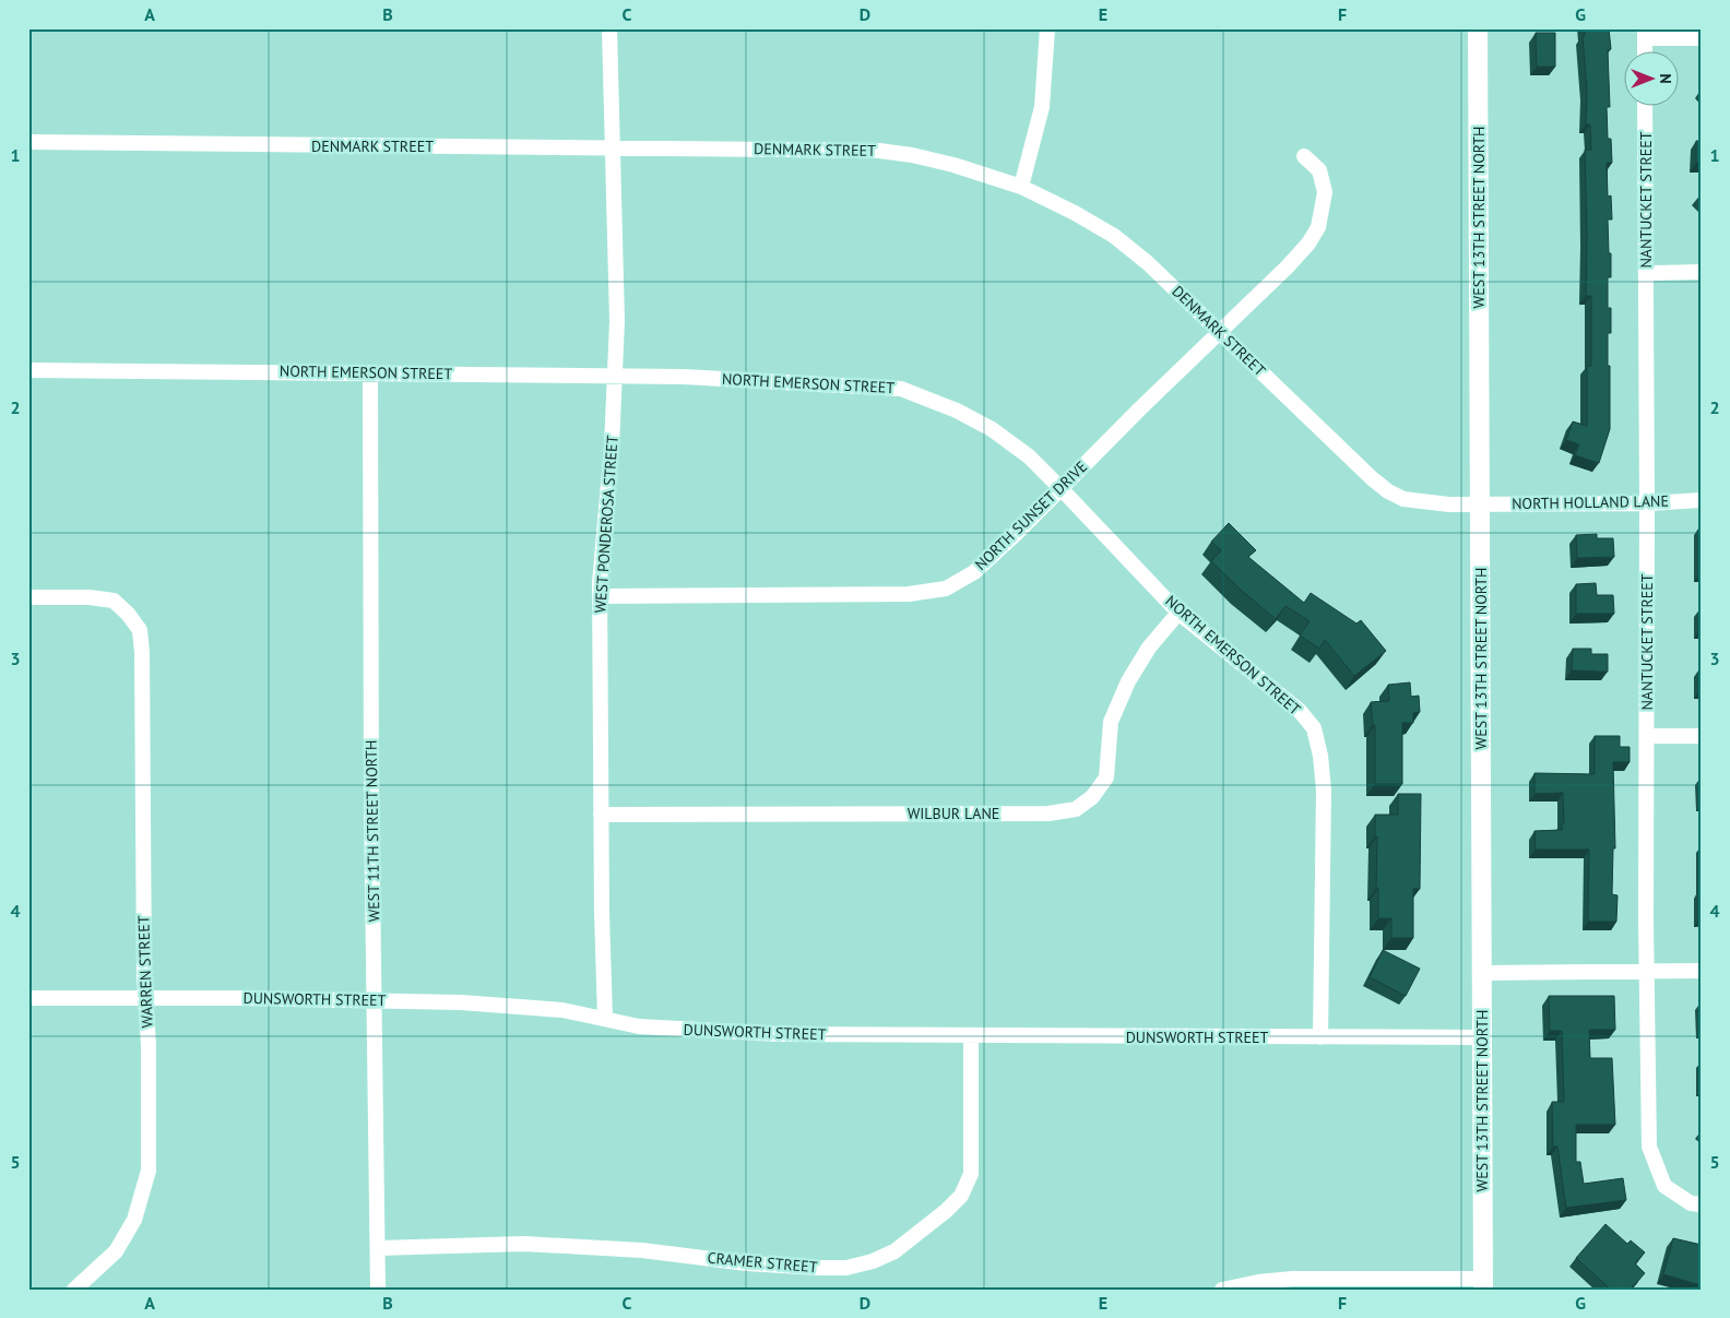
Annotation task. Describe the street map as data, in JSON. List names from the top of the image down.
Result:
{
  "streets": {
    "street": [
      "DENMARK STREET",
      "NANTUCKET STREET",
      "WEST 13TH STREET NORTH",
      "NORTH EMERSON STREET",
      "NORTH HOLLAND LANE",
      "NORTH SUNSET DRIVE",
      "WEST PONDEROSA STREET",
      "WILBUR LANE",
      "WEST 11TH STREET NORTH",
      "WARREN STREET",
      "DUNSWORTH STREET",
      "CRAMER STREET"
    ]
  },
  "crossings": [
    ["DENMARK STREET", "WEST 13TH STREET NORTH"],
    ["DENMARK STREET", "NORTH HOLLAND LANE"],
    ["DENMARK STREET", "NORTH SUNSET DRIVE"],
    ["DENMARK STREET", "WEST PONDEROSA STREET"],
    ["NANTUCKET STREET", "NORTH HOLLAND LANE"],
    ["WEST 13TH STREET NORTH", "NORTH HOLLAND LANE"],
    ["WEST 13TH STREET NORTH", "DUNSWORTH STREET"],
    ["NORTH EMERSON STREET", "NORTH SUNSET DRIVE"],
    ["NORTH EMERSON STREET", "WEST PONDEROSA STREET"],
    ["NORTH EMERSON STREET", "WILBUR LANE"],
    ["NORTH EMERSON STREET", "WEST 11TH STREET NORTH"],
    ["NORTH EMERSON STREET", "DUNSWORTH STREET"],
    ["NORTH SUNSET DRIVE", "WEST PONDEROSA STREET"],
    ["WEST PONDEROSA STREET", "WILBUR LANE"],
    ["WEST PONDEROSA STREET", "DUNSWORTH STREET"],
    ["WEST 11TH STREET NORTH", "DUNSWORTH STREET"],
    ["WEST 11TH STREET NORTH", "CRAMER STREET"],
    ["WARREN STREET", "DUNSWORTH STREET"],
    ["DUNSWORTH STREET", "CRAMER STREET"]
  ],
  "north": "right",
  "grid": {
    "columns": [
      "A",
      "B",
      "C",
      "D",
      "E",
      "F",
      "G"
    ],
    "rows": [
      "1",
      "2",
      "3",
      "4",
      "5"
    ]
  }
}
